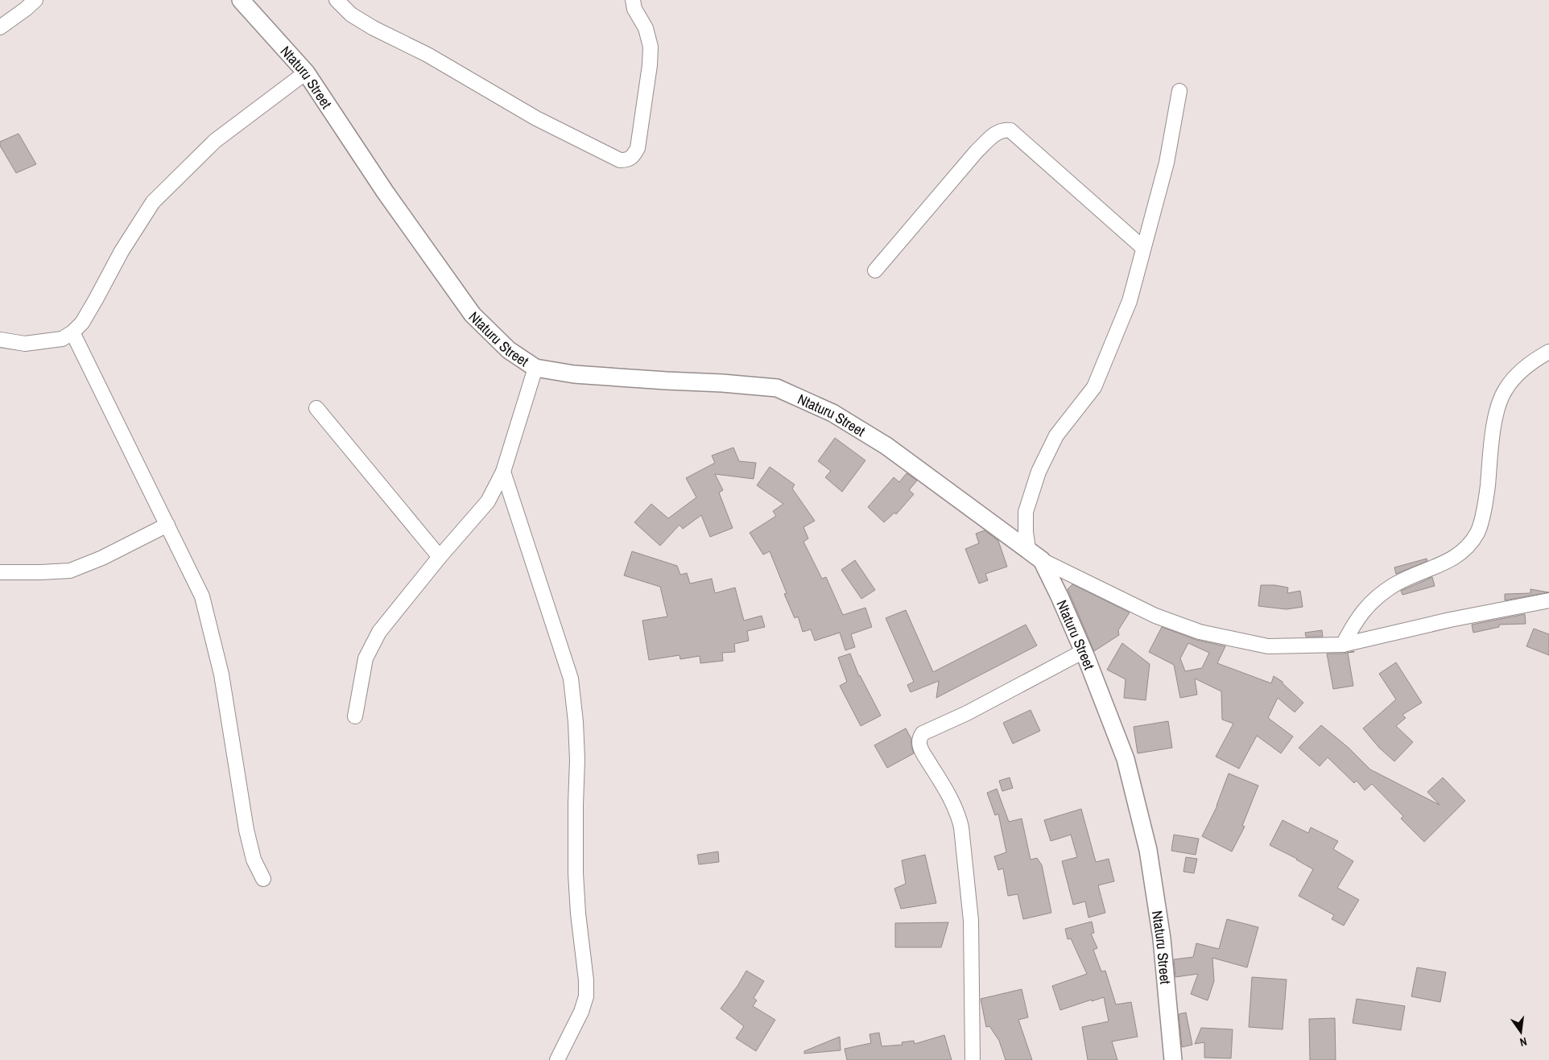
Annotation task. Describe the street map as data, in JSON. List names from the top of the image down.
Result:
{
  "streets": {
    "street": ["Ntaturu Street"]
  },
  "north": "bottom"
}
